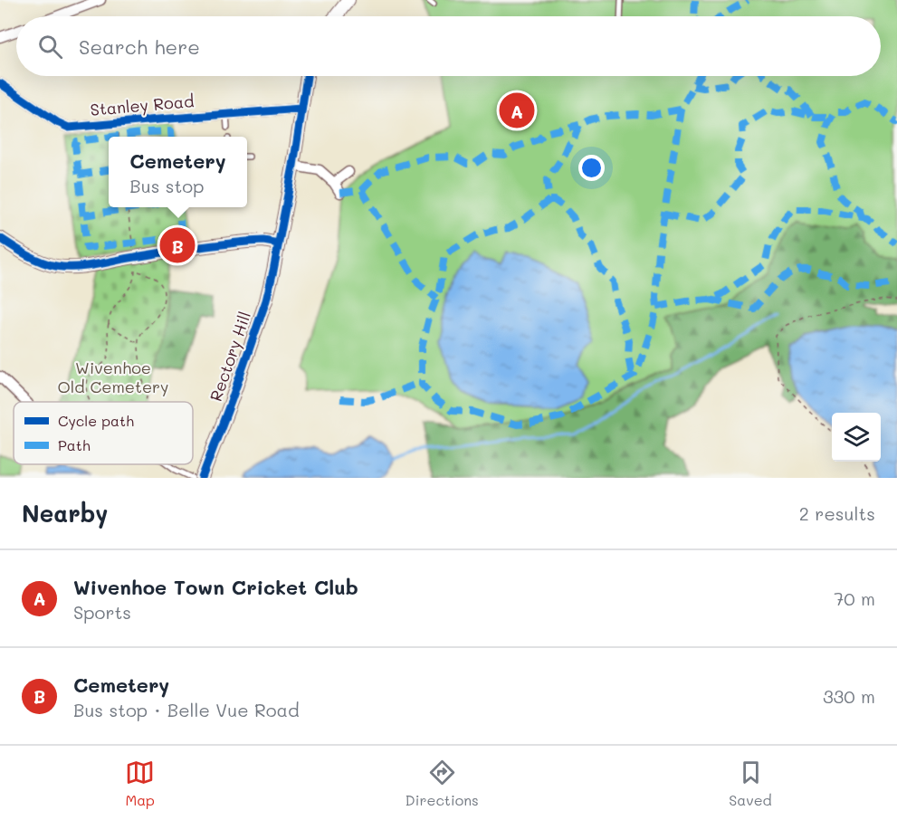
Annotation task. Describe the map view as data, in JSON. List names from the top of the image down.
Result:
{
  "streets": {
    "street": ["Stanley Road", "Rectory Hill"]
  },
  "crossings": [
    ["Stanley Road", "Rectory Hill"]
  ],
  "parks": ["Wivenhoe Old Cemetery"],
  "legend": ["Cycle path", "Path"],
  "page": {
    "search": "Search here",
    "pins": ["A", "B"],
    "popup": ["Cemetery", "Bus stop"],
    "heading": ["Nearby", "2 results"],
    "list": [
      {
        "mark": "A",
        "name": "Wivenhoe Town Cricket Club",
        "note": "Sports",
        "value": "70 m"
      },
      {
        "mark": "B",
        "name": "Cemetery",
        "note": "Bus stop · Belle Vue Road",
        "value": "330 m"
      }
    ],
    "nav": ["Map", "Directions", "Saved"]
  }
}
